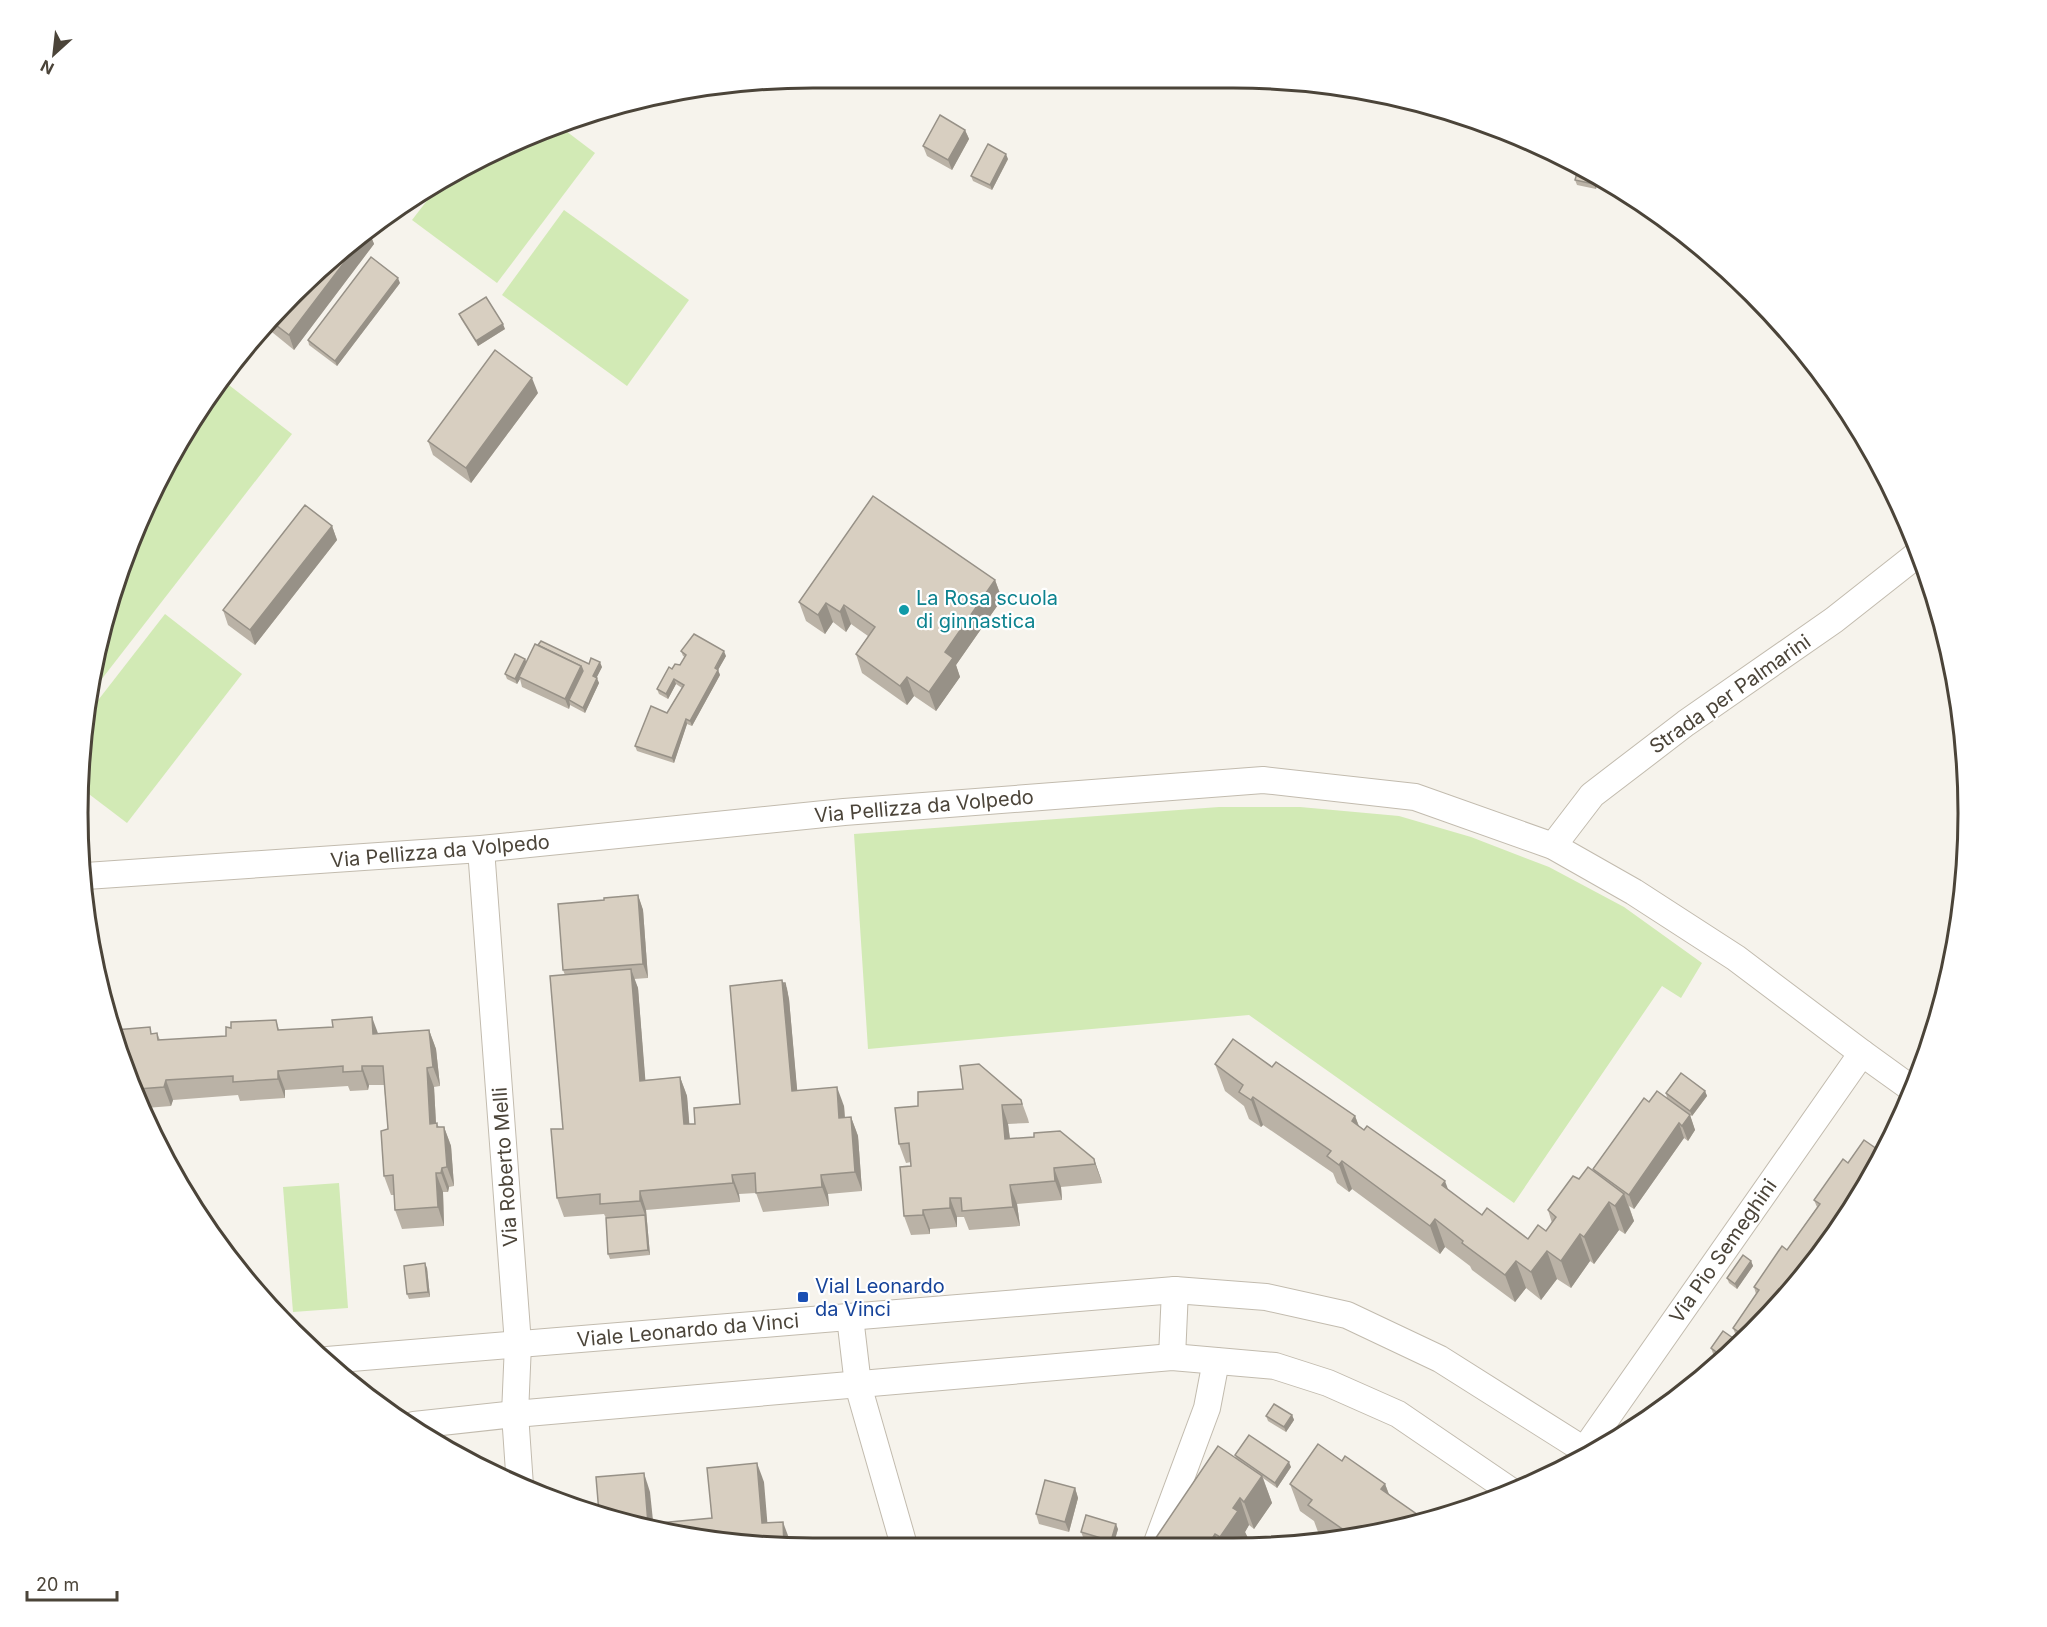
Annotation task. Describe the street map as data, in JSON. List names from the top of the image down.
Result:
{
  "streets": {
    "street": [
      "Strada per Palmarini",
      "Via Pellizza da Volpedo",
      "Via Roberto Melli",
      "Via Pio Semeghini",
      "Viale Leonardo da Vinci"
    ]
  },
  "crossings": [
    ["Strada per Palmarini", "Via Pellizza da Volpedo"],
    ["Via Pellizza da Volpedo", "Via Roberto Melli"],
    ["Via Pellizza da Volpedo", "Via Pio Semeghini"],
    ["Via Roberto Melli", "Viale Leonardo da Vinci"]
  ],
  "places": {
    "other": ["La Rosa scuola di ginnastica"],
    "transit": ["Vial Leonardo da Vinci"]
  },
  "scale_bar": "20 m",
  "north": "bottom left"
}
